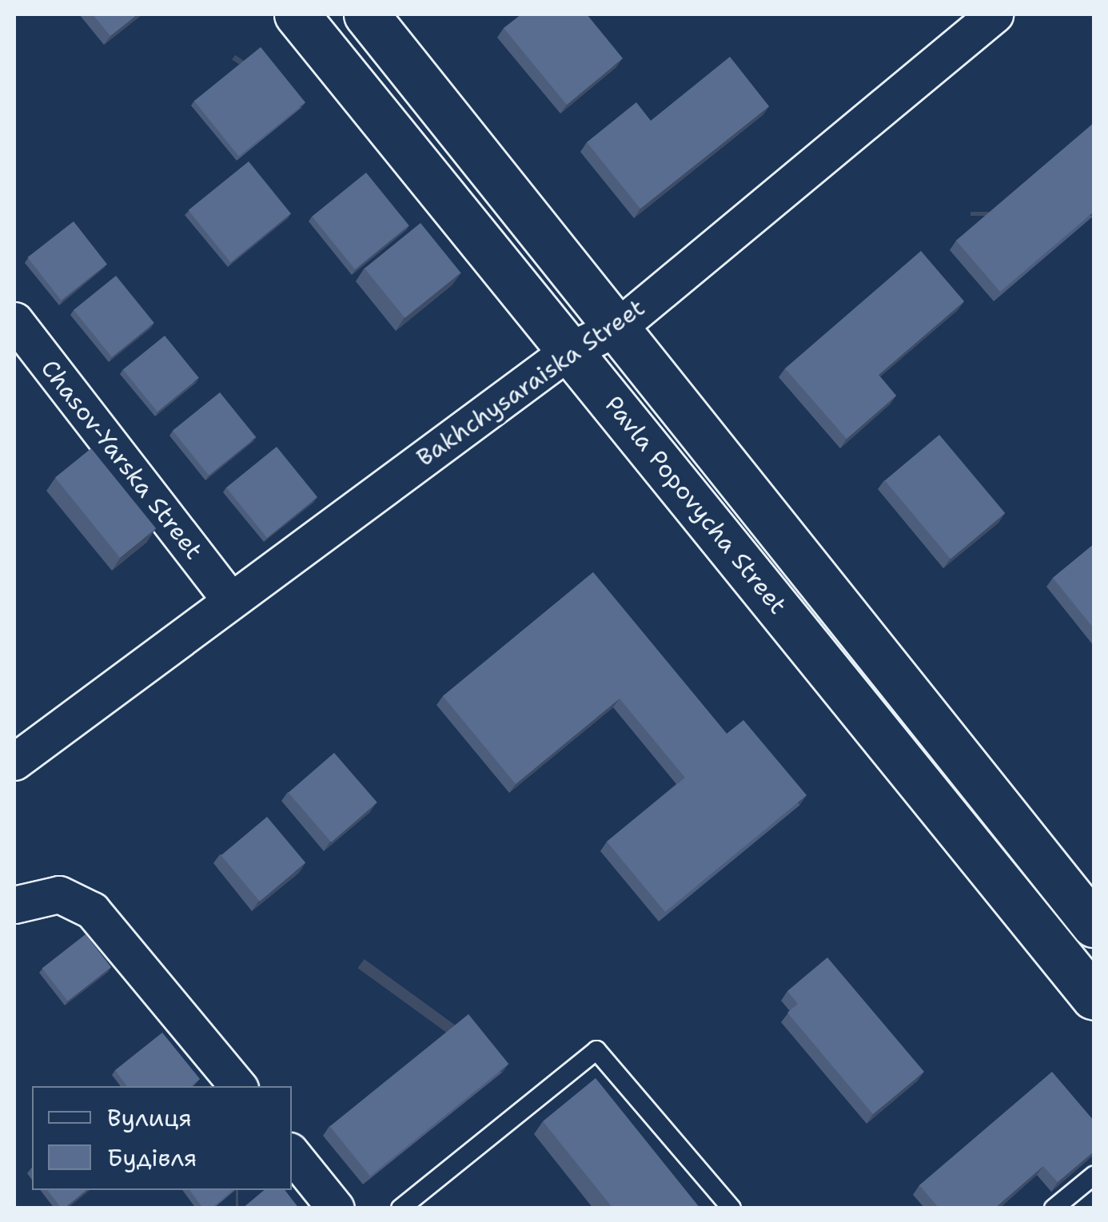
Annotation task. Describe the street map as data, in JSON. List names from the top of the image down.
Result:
{
  "streets": {
    "main road": ["Pavla Popovycha Street"],
    "street": ["Bakhchysaraiska Street", "Chasov-Yarska Street"]
  },
  "crossings": [
    ["Bakhchysaraiska Street", "Chasov-Yarska Street"],
    ["Bakhchysaraiska Street", "Pavla Popovycha Street"]
  ],
  "legend": ["Вулиця", "Будівля"]
}
